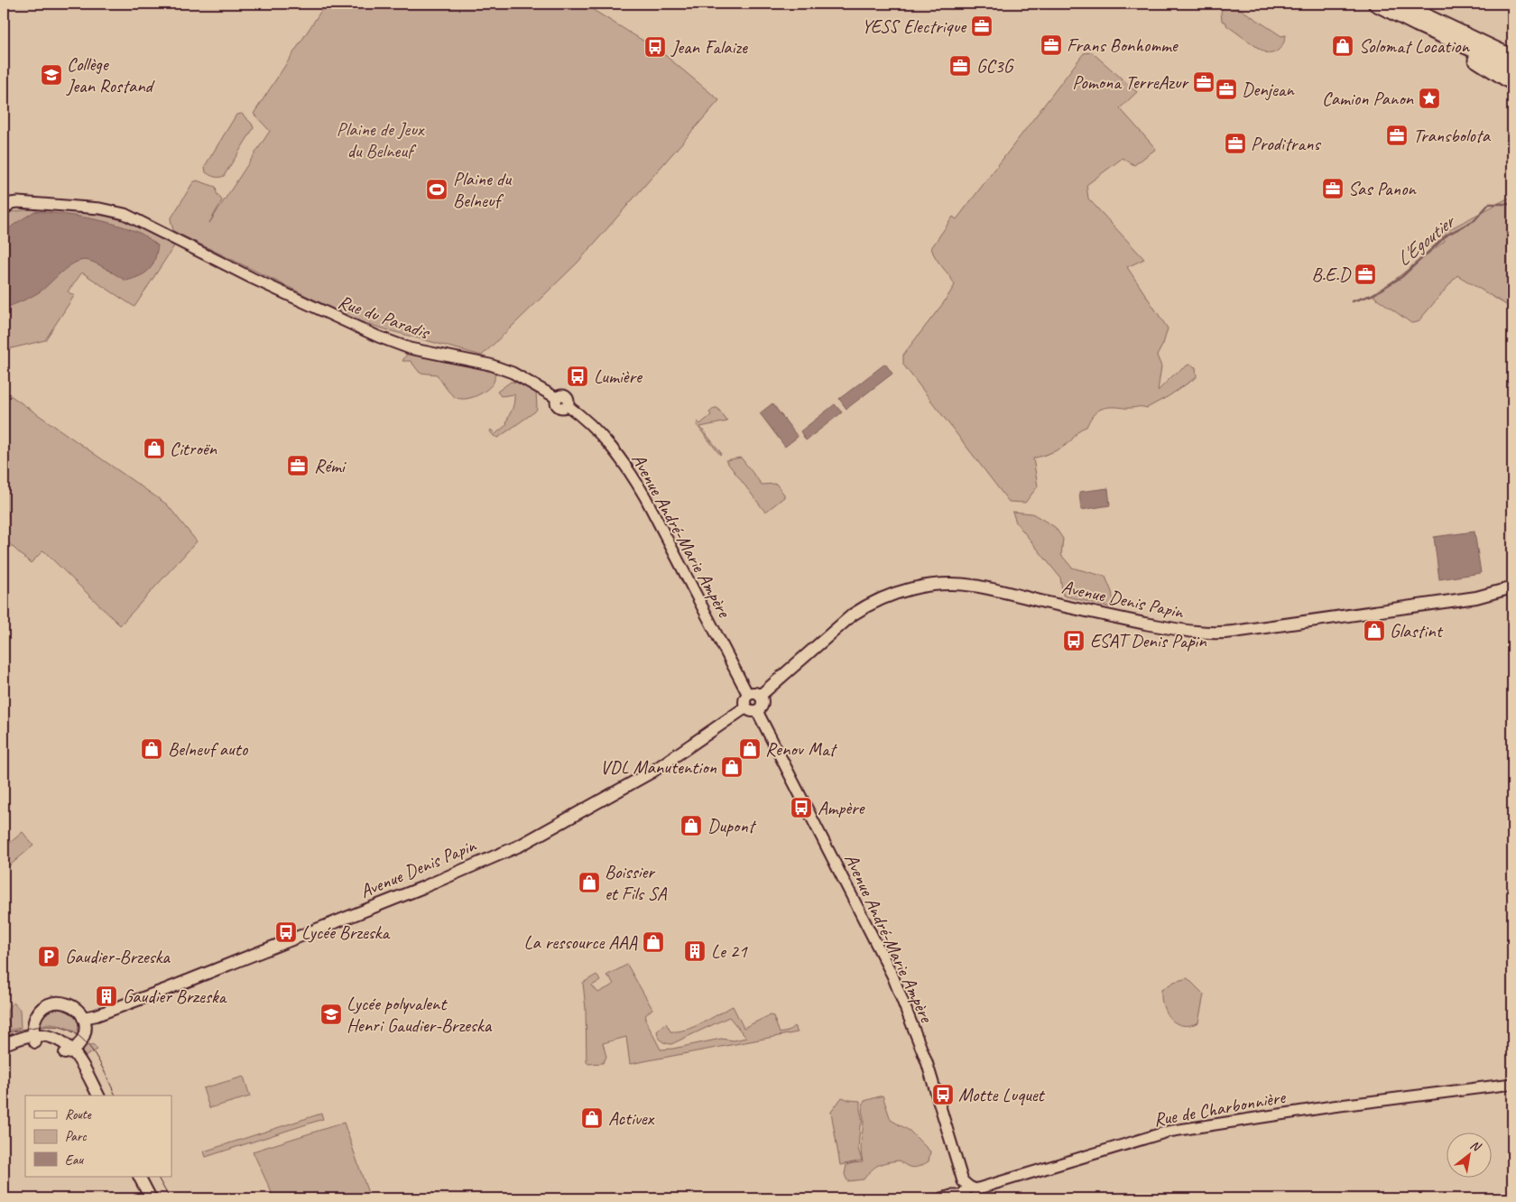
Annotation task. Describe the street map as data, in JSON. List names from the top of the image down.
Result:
{
  "streets": {
    "main road": ["Avenue Denis Papin"],
    "street": ["Rue du Paradis", "Avenue André-Marie Ampère", "Rue de Charbonnière"]
  },
  "crossings": [
    ["Rue du Paradis", "Avenue André-Marie Ampère"],
    ["Avenue André-Marie Ampère", "Avenue Denis Papin"],
    ["Avenue André-Marie Ampère", "Rue de Charbonnière"]
  ],
  "water": ["L'Egoutier"],
  "parks": ["Plaine de Jeux du Belneuf"],
  "places": {
    "office": [
      "YESS Electrique",
      "Frans Bonhomme",
      "GC3G",
      "Pomona TerreAzur",
      "Denjean",
      "Transbolota",
      "Proditrans",
      "Sas Panon",
      "B.E.D",
      "Rémi"
    ],
    "shop": [
      "Solomat Location",
      "Citroën",
      "Glastint",
      "Belneuf auto",
      "Renov Mat",
      "VDL Manutention",
      "Dupont",
      "Boissier et Fils SA",
      "La ressource AAA",
      "Activex"
    ],
    "bus stop": [
      "Jean Falaize",
      "Lumière",
      "ESAT Denis Papin",
      "Ampère",
      "Lycée Brzeska",
      "Motte Luquet"
    ],
    "school or university": ["Collège Jean Rostand", "Lycée polyvalent Henri Gaudier-Brzeska"],
    "place": ["Camion Panon"],
    "sports": ["Plaine du Belneuf"],
    "building": ["Le 21", "Gaudier Brzeska"],
    "parking": ["Gaudier-Brzeska"]
  },
  "legend": ["Route", "Parc", "Eau"],
  "north": "top right"
}
